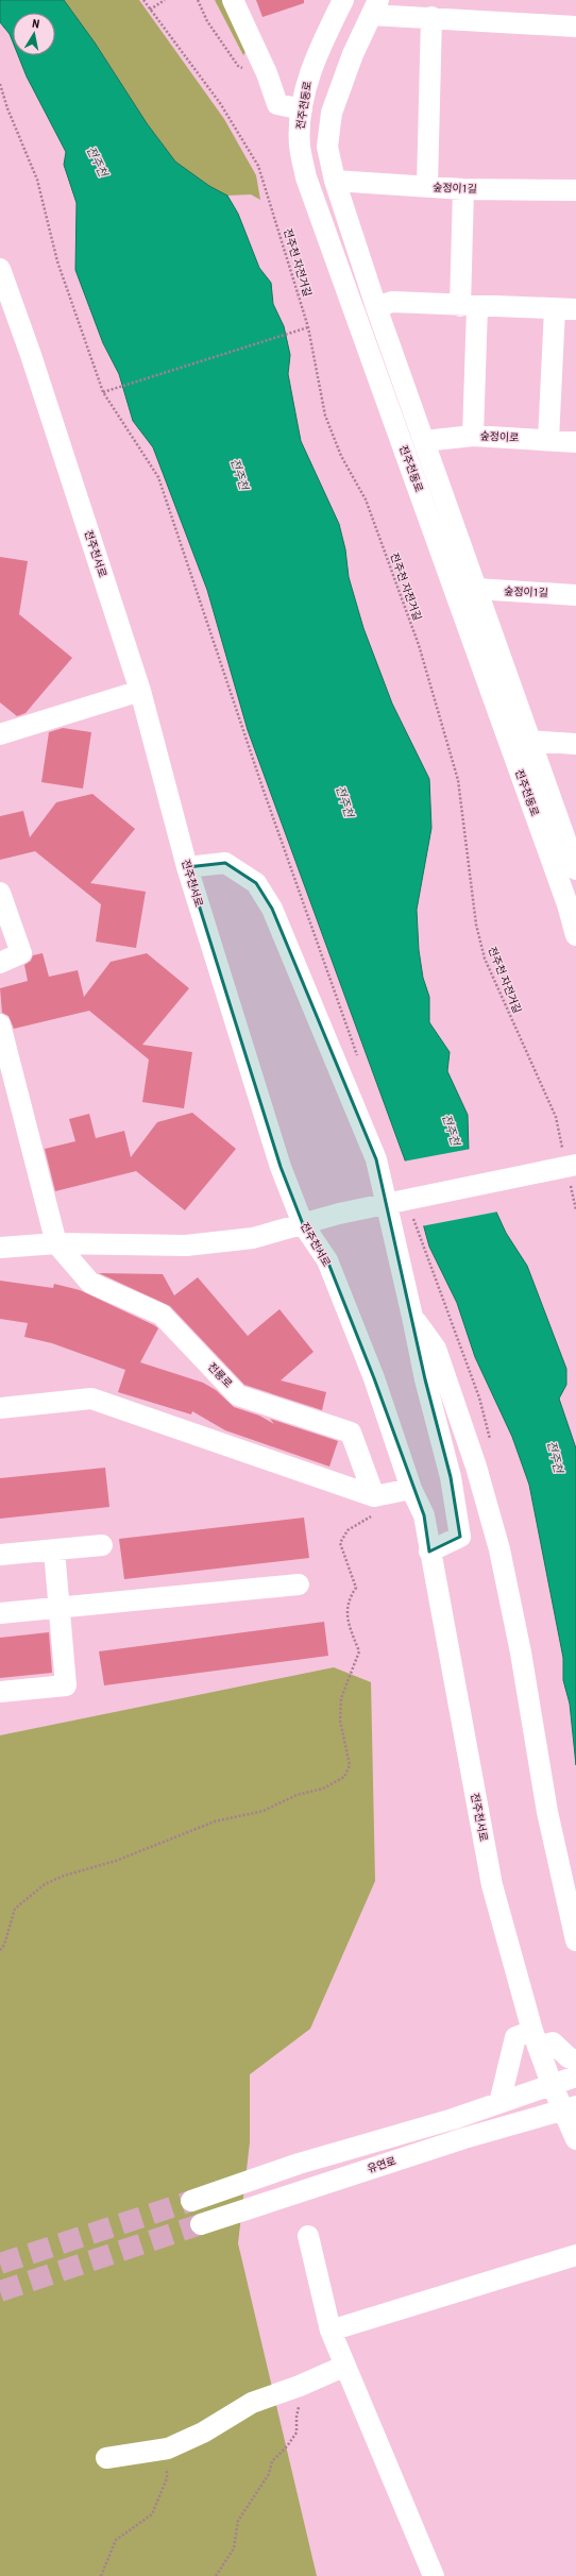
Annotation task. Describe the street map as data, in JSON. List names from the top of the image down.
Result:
{
  "streets": {
    "street": [
      "전주천동로",
      "숲정이1길",
      "숲정이로",
      "전주천서로",
      "전룡로",
      "유연로"
    ],
    "path": ["전주천 자전거길"]
  },
  "crossings": [
    ["전주천동로", "숲정이1길"],
    ["전주천동로", "숲정이로"],
    ["전주천서로", "유연로"]
  ],
  "water": ["전주천"],
  "north": "top"
}
